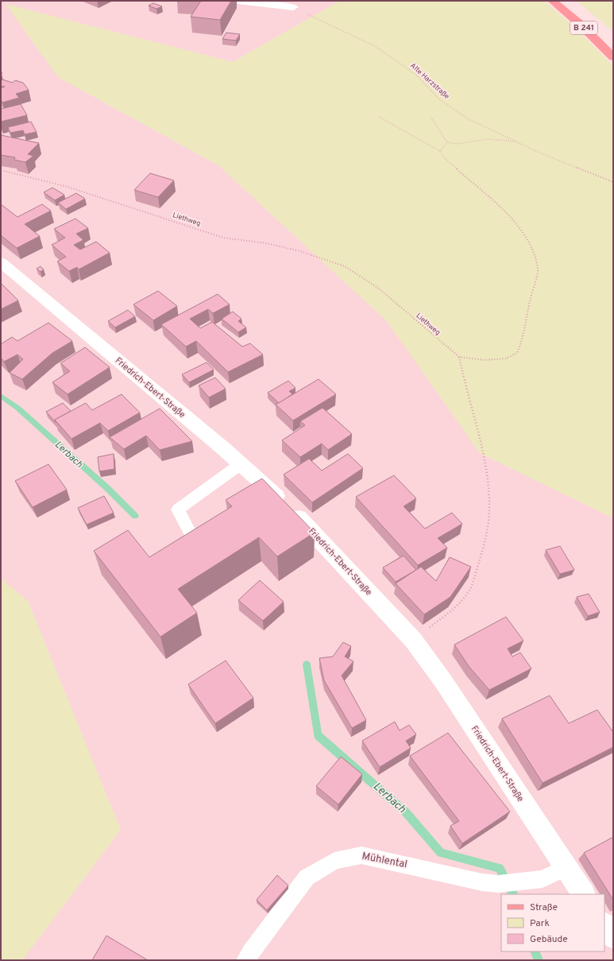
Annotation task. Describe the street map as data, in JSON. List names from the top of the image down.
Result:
{
  "streets": {
    "main road": ["B 241"],
    "street": ["Friedrich-Ebert-Straße"],
    "lane": ["Mühlental"],
    "path": ["Alte Harzstraße", "Liethweg"]
  },
  "crossings": [
    ["Friedrich-Ebert-Straße", "Mühlental"]
  ],
  "water": ["Lerbach"],
  "legend": ["Straße", "Park", "Gebäude"]
}
